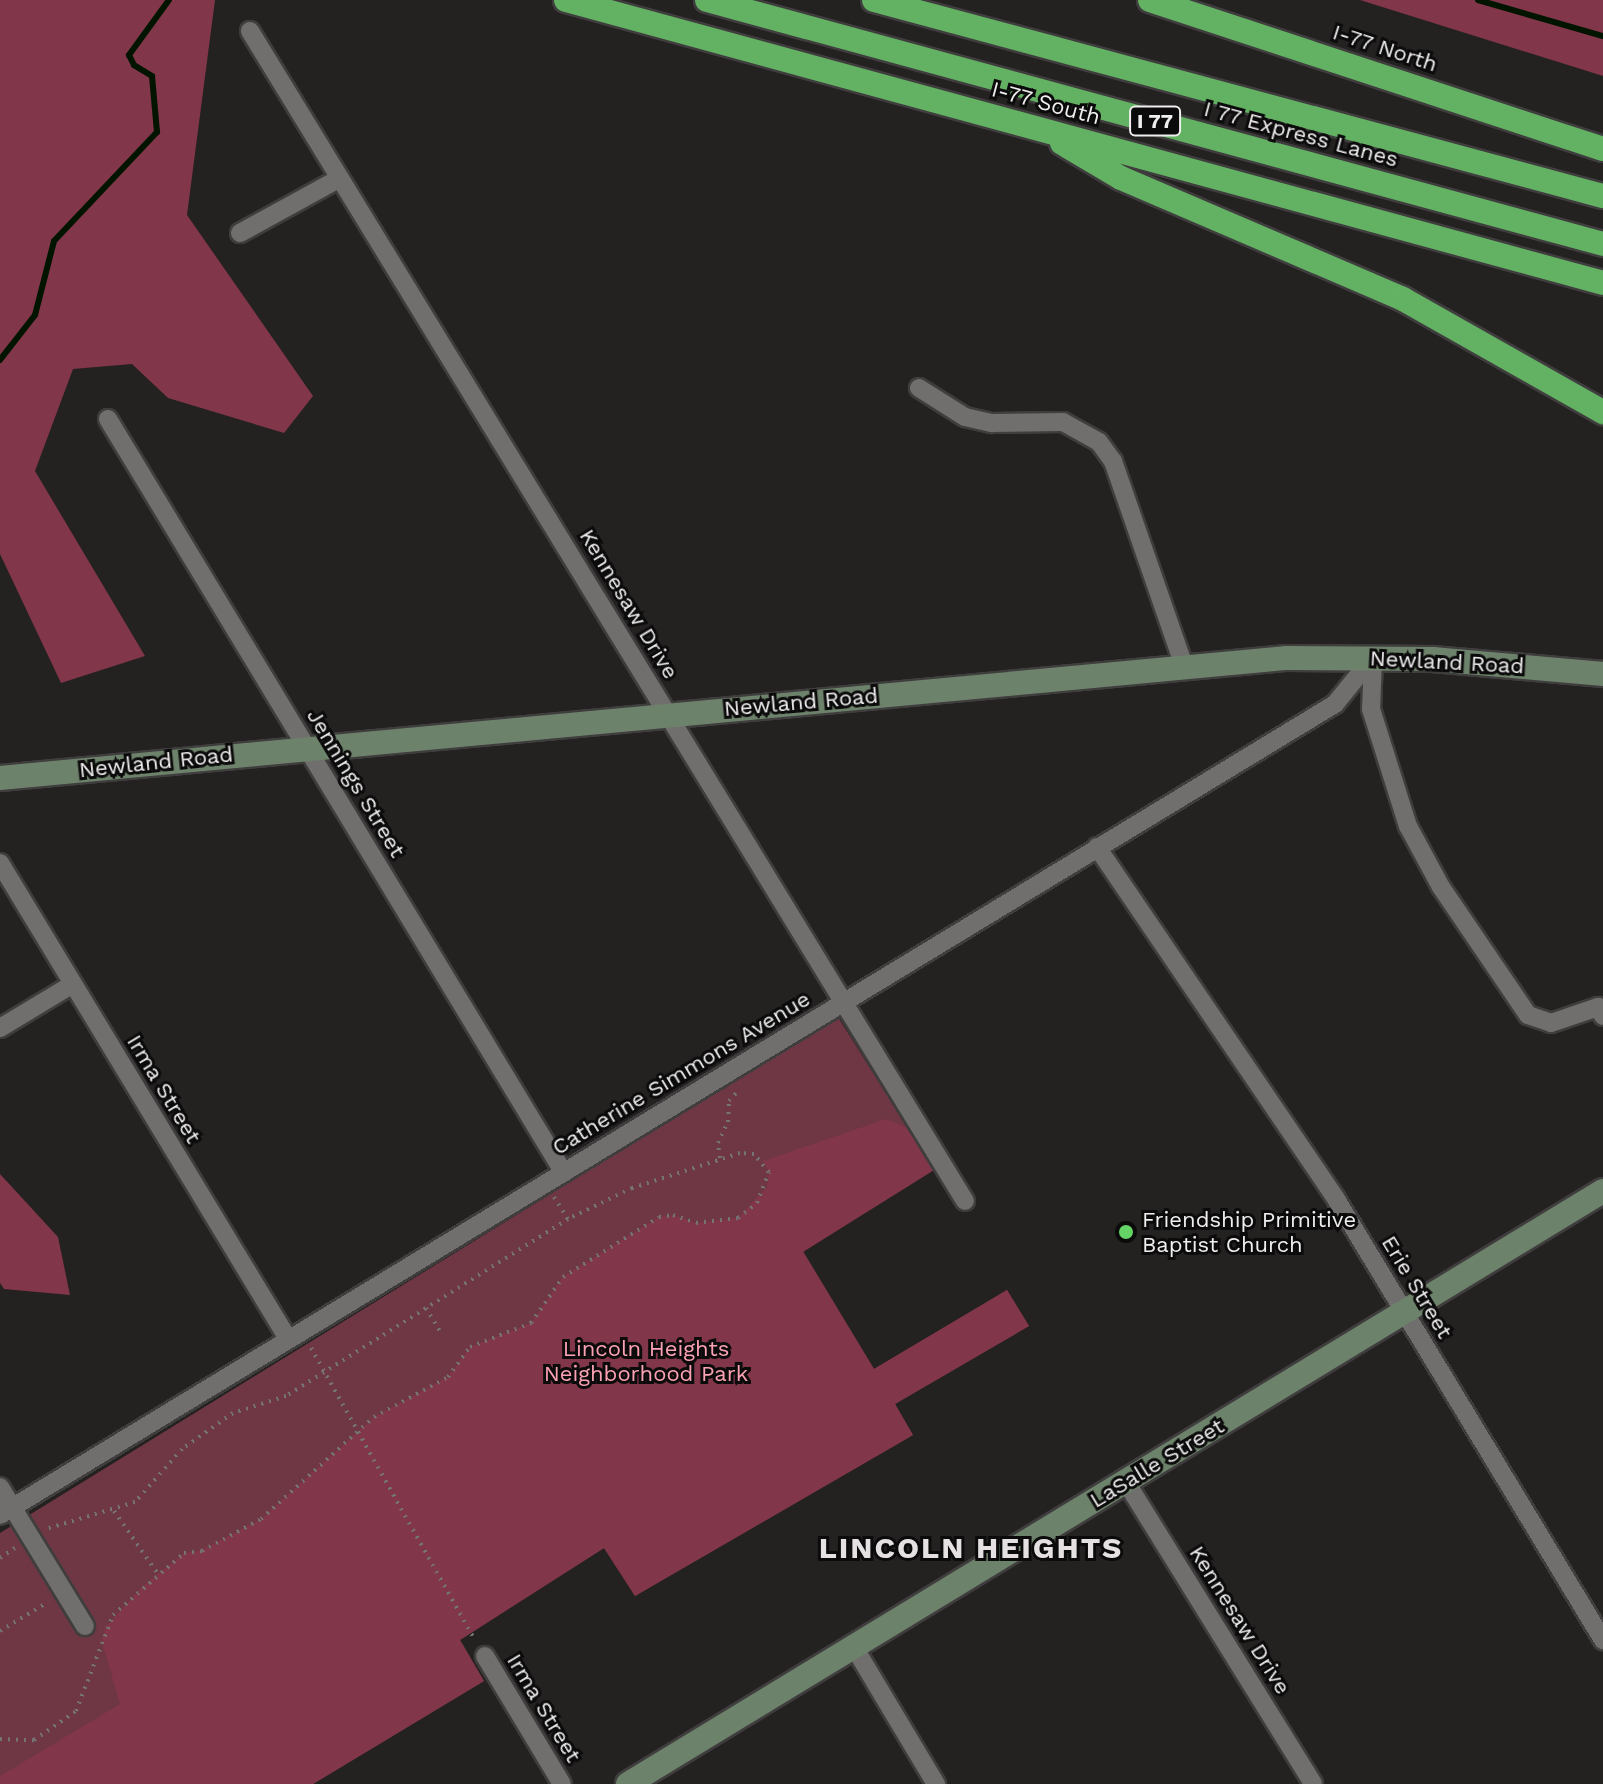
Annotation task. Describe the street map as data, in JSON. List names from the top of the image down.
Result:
{
  "streets": {
    "highway": [
      "I-77 North",
      "I-77 South",
      "I 77",
      "I 77 Express Lanes"
    ],
    "street": [
      "Kennesaw Drive",
      "Newland Road",
      "Jennings Street",
      "Catherine Simmons Avenue",
      "Irma Street",
      "Erie Street",
      "LaSalle Street"
    ]
  },
  "crossings": [
    ["Kennesaw Drive", "Newland Road"],
    ["Kennesaw Drive", "Catherine Simmons Avenue"],
    ["Kennesaw Drive", "LaSalle Street"],
    ["Newland Road", "Jennings Street"],
    ["Newland Road", "Catherine Simmons Avenue"],
    ["Jennings Street", "Catherine Simmons Avenue"],
    ["Catherine Simmons Avenue", "Irma Street"],
    ["Catherine Simmons Avenue", "Erie Street"],
    ["Erie Street", "LaSalle Street"]
  ],
  "districts": ["LINCOLN HEIGHTS"],
  "parks": ["Lincoln Heights Neighborhood Park"],
  "places": ["Friendship Primitive Baptist Church"]
}
